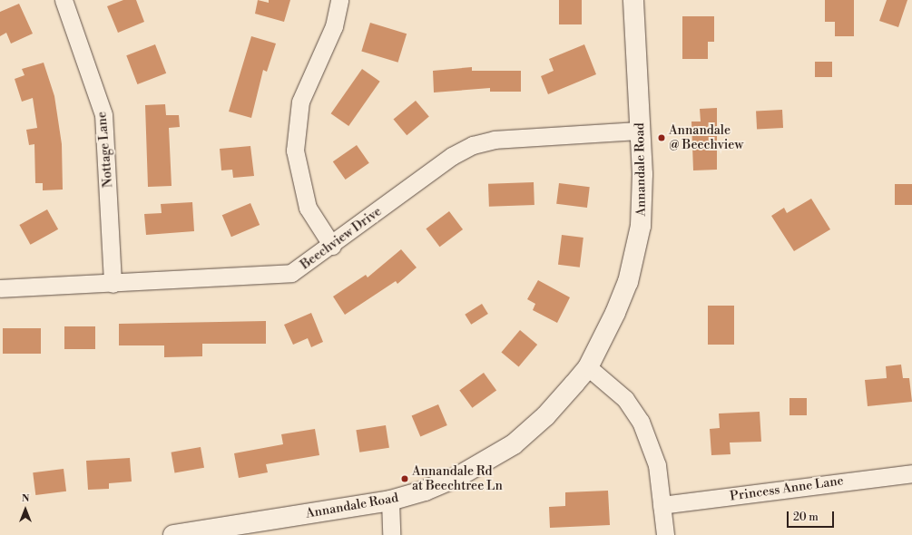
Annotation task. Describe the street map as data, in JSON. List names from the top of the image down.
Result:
{
  "streets": {
    "main road": ["Annandale Road"],
    "street": ["Nottage Lane", "Beechview Drive", "Princess Anne Lane"]
  },
  "crossings": [
    ["Nottage Lane", "Beechview Drive"],
    ["Annandale Road", "Beechview Drive"]
  ],
  "places": ["Annandale @ Beechview", "Annandale Rd at Beechtree Ln"],
  "scale_bar": "20 m",
  "north": "top"
}
